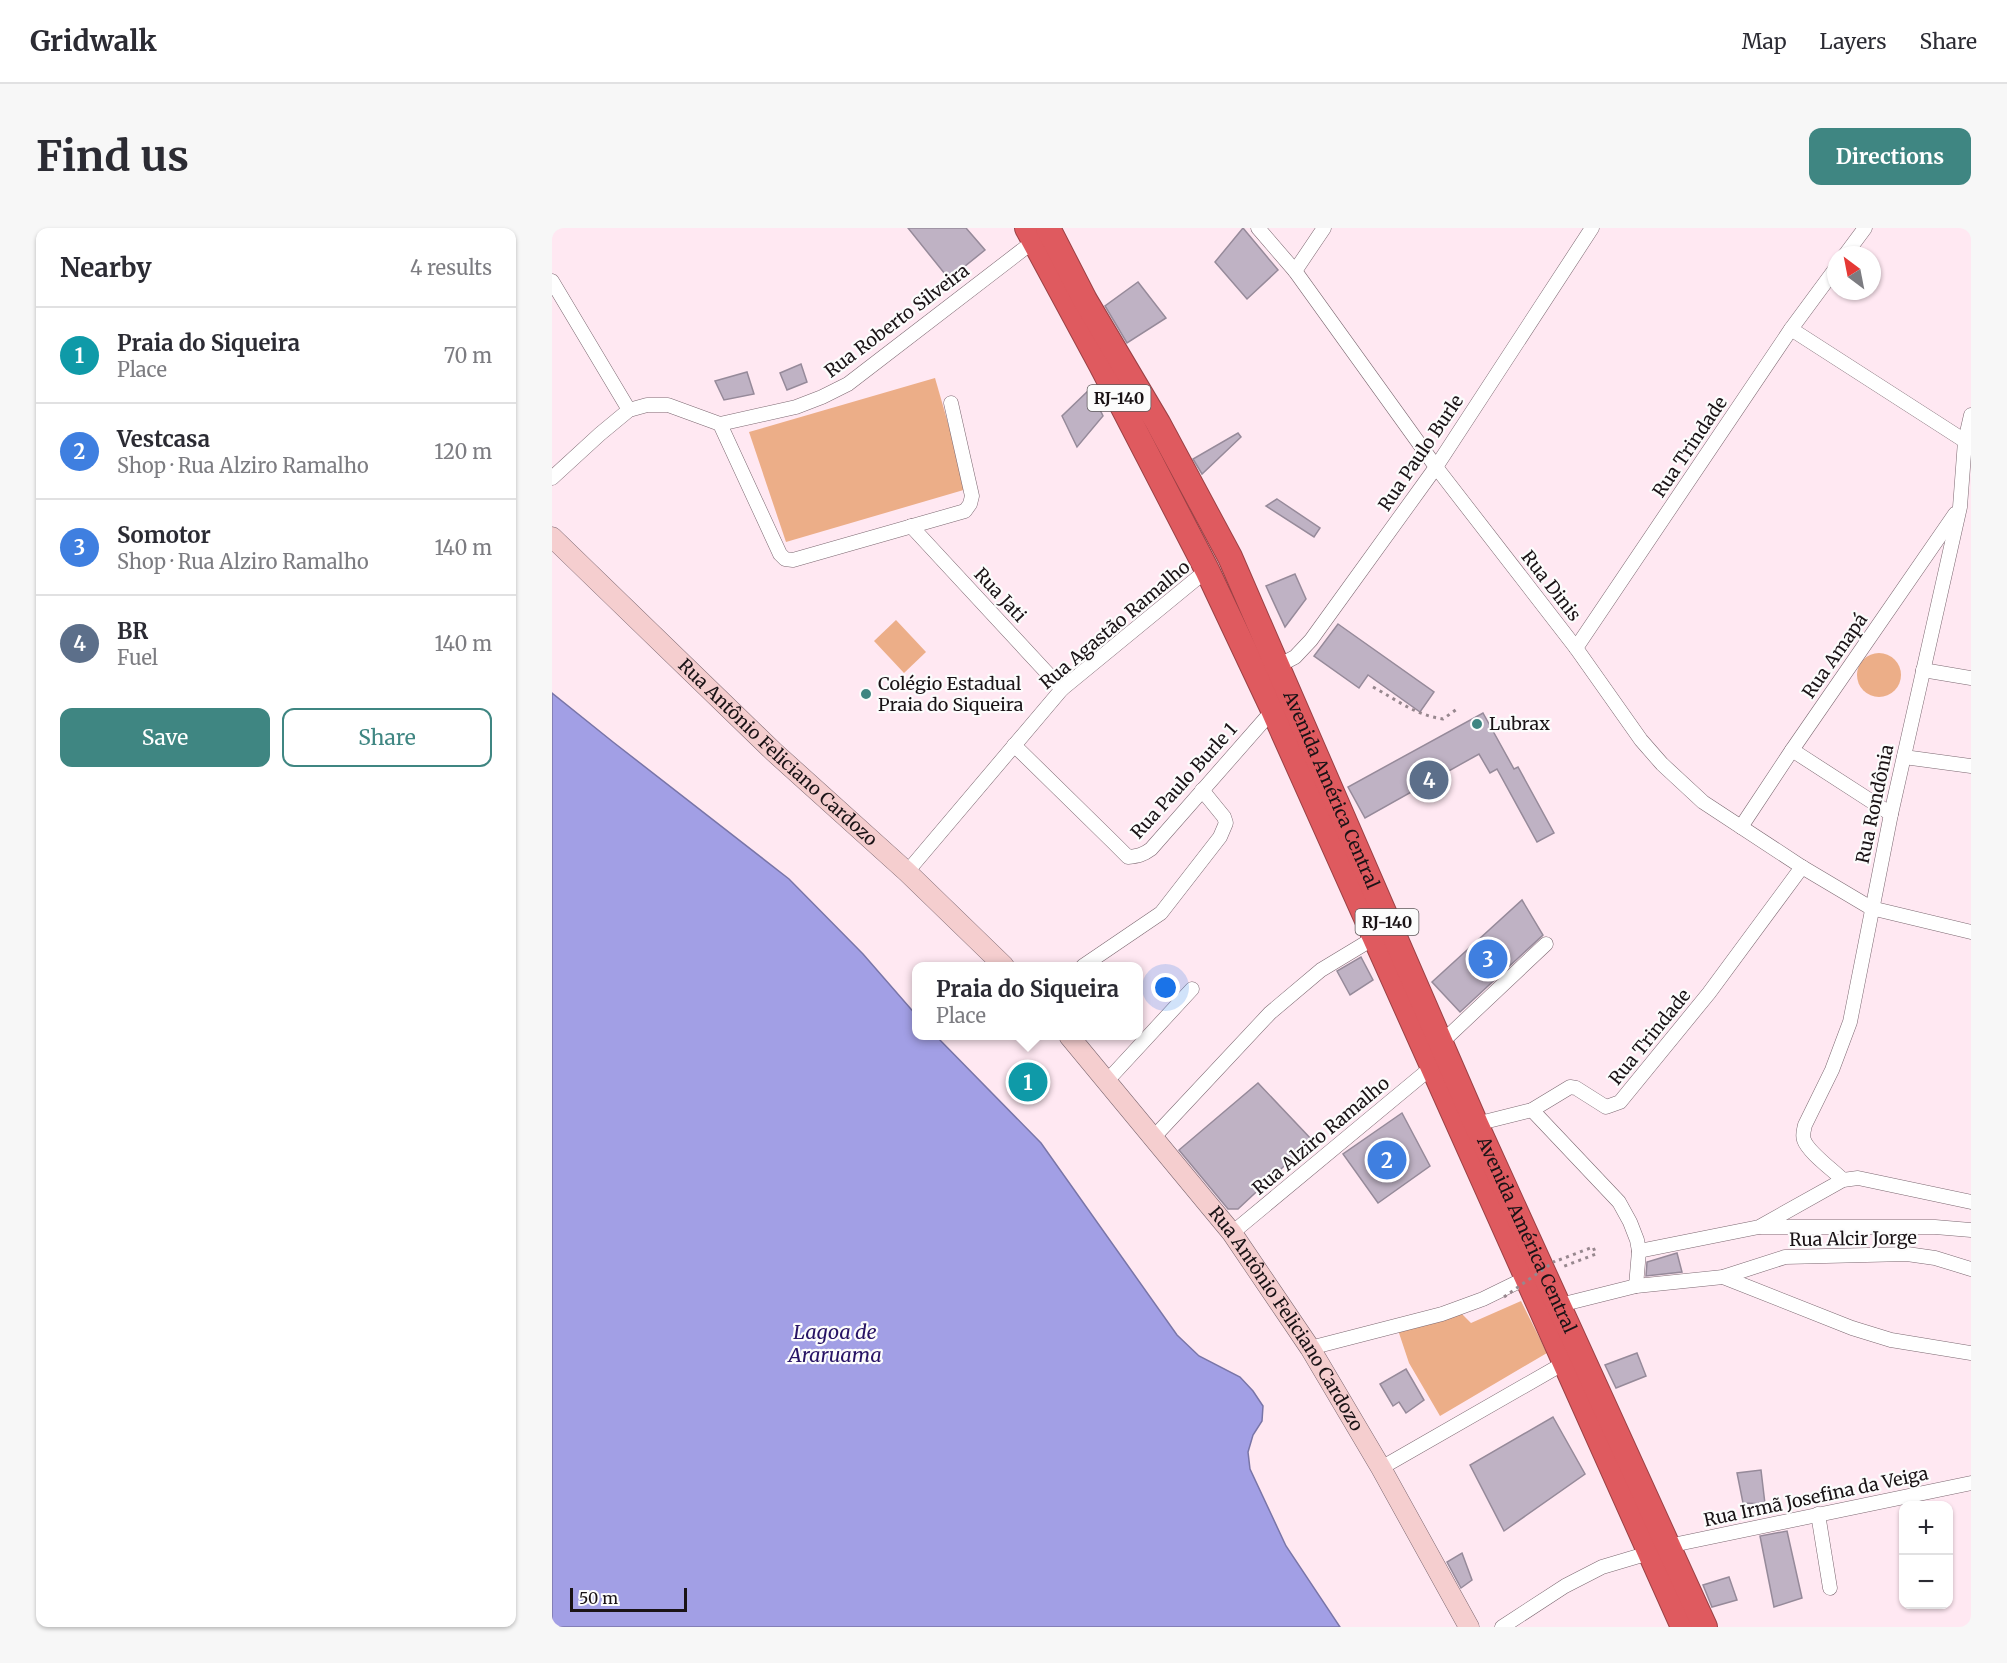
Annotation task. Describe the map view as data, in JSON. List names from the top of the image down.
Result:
{
  "streets": {
    "highway": ["RJ-140", "Avenida América Central"],
    "street": [
      "Rua Roberto Silveira",
      "Rua Trindade",
      "Rua Paulo Burle",
      "Rua Dinis",
      "Rua Jati",
      "Rua Agastão Ramalho",
      "Rua Amapá",
      "Rua Antônio Feliciano Cardozo",
      "Rua Paulo Burle 1",
      "Rua Rondônia",
      "Rua Alziro Ramalho",
      "Rua Alcir Jorge",
      "Rua Irmã Josefina da Veiga"
    ]
  },
  "crossings": [
    ["Rua Roberto Silveira", "Avenida América Central"],
    ["Rua Trindade", "Rua Dinis"],
    ["Rua Trindade", "Avenida América Central"],
    ["Rua Paulo Burle", "Rua Dinis"],
    ["Rua Paulo Burle", "Avenida América Central"],
    ["Rua Dinis", "Rua Amapá"],
    ["Rua Dinis", "Rua Rondônia"],
    ["Rua Jati", "Rua Agastão Ramalho"],
    ["Rua Agastão Ramalho", "Rua Antônio Feliciano Cardozo"],
    ["Rua Agastão Ramalho", "Rua Paulo Burle 1"],
    ["Rua Agastão Ramalho", "Avenida América Central"],
    ["Rua Amapá", "Rua Rondônia"],
    ["Rua Antônio Feliciano Cardozo", "Rua Alziro Ramalho"],
    ["Rua Paulo Burle 1", "Avenida América Central"],
    ["Avenida América Central", "Rua Alziro Ramalho"],
    ["Avenida América Central", "Rua Alcir Jorge"],
    ["Avenida América Central", "Rua Irmã Josefina da Veiga"]
  ],
  "water": ["Lagoa de Araruama"],
  "places": ["Colégio Estadual Praia do Siqueira", "Lubrax"],
  "scale_bar": "50 m",
  "north": "top left",
  "page": {
    "header": "Gridwalk",
    "nav": ["Map", "Layers", "Share"],
    "buttons": [
      "Directions",
      ["Save", "Share"]
    ],
    "title": "Find us",
    "heading": ["Nearby", "4 results"],
    "list": [
      {
        "mark": "1",
        "name": "Praia do Siqueira",
        "note": "Place",
        "value": "70 m"
      },
      {
        "mark": "2",
        "name": "Vestcasa",
        "note": "Shop · Rua Alziro Ramalho",
        "value": "120 m"
      },
      {
        "mark": "3",
        "name": "Somotor",
        "note": "Shop · Rua Alziro Ramalho",
        "value": "140 m"
      },
      {
        "mark": "4",
        "name": "BR",
        "note": "Fuel",
        "value": "140 m"
      }
    ],
    "pins": [
      "4",
      "3",
      "1",
      "2"
    ],
    "popup": ["Praia do Siqueira", "Place"],
    "map_buttons": ["+", "−"],
    "scale": "50 m"
  }
}
